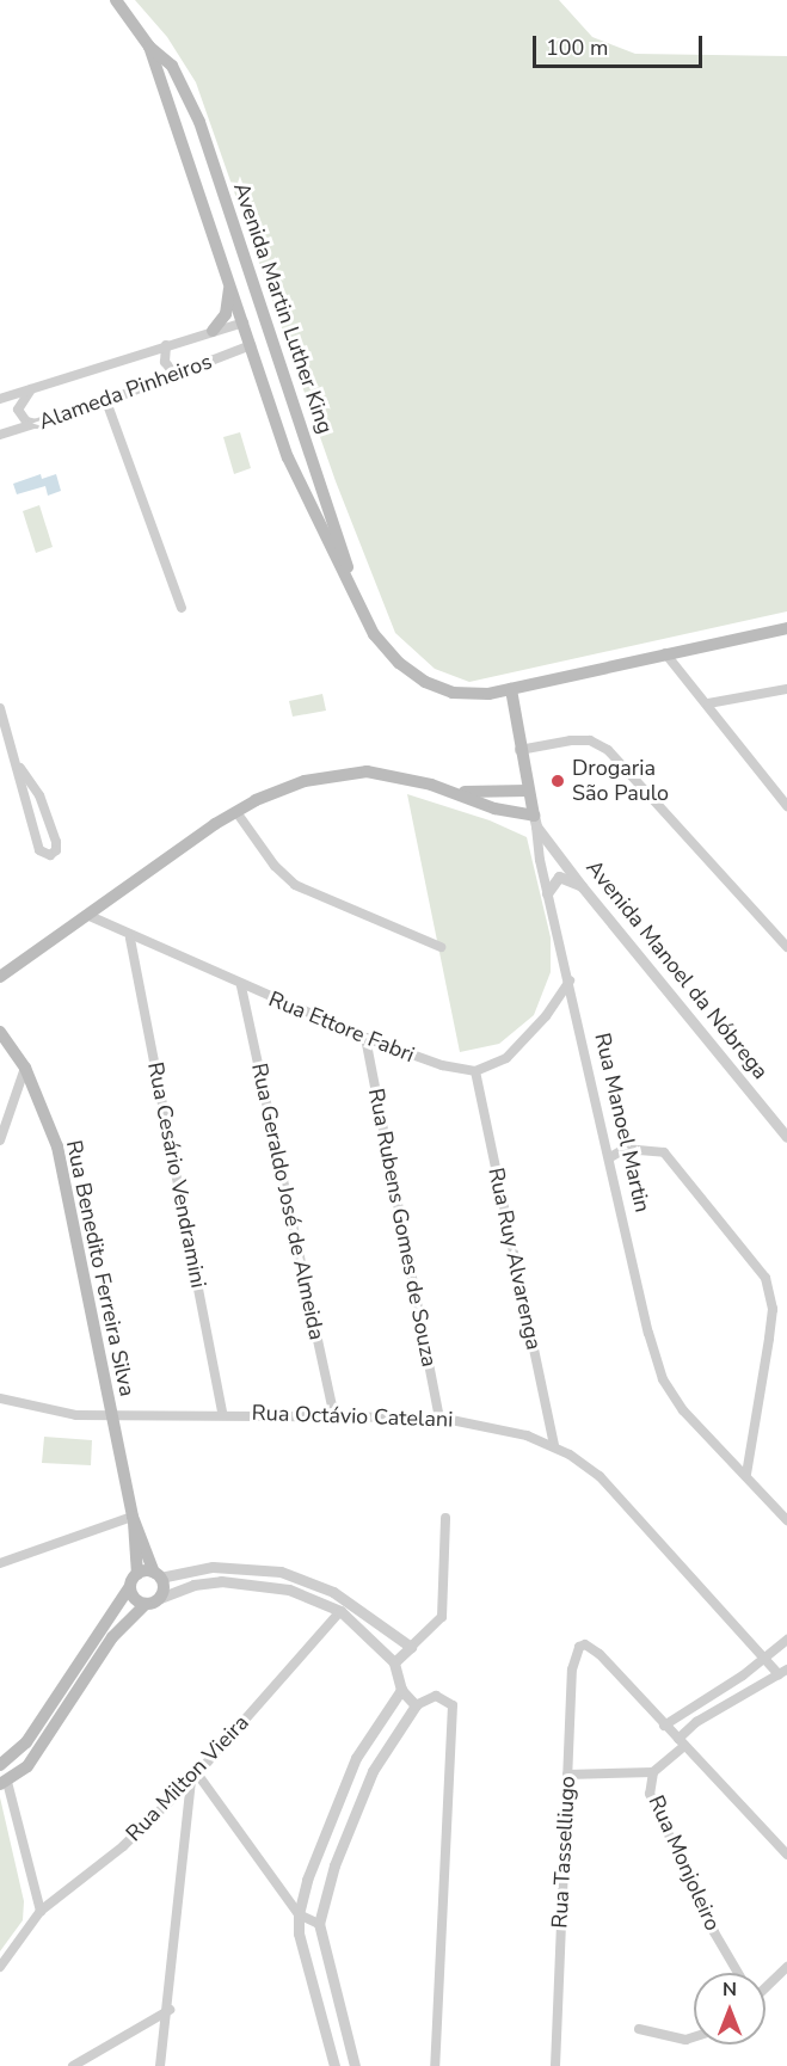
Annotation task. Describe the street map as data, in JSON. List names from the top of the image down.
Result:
{
  "streets": {
    "main road": ["Avenida Martin Luther King", "Rua Manoel Martin", "Rua Benedito Ferreira Silva"],
    "street": [
      "Alameda Pinheiros",
      "Avenida Manoel da Nóbrega",
      "Rua Ettore Fabri",
      "Rua Cesário Vendramini",
      "Rua Geraldo José de Almeida",
      "Rua Rubens Gomes de Souza",
      "Rua Ruy Alvarenga",
      "Rua Octávio Catelani",
      "Rua Milton Vieira",
      "Rua Tasselliugo",
      "Rua Monjoleiro"
    ]
  },
  "crossings": [
    ["Avenida Martin Luther King", "Alameda Pinheiros"],
    ["Avenida Martin Luther King", "Rua Manoel Martin"],
    ["Avenida Manoel da Nóbrega", "Rua Manoel Martin"],
    ["Rua Ettore Fabri", "Rua Cesário Vendramini"],
    ["Rua Ettore Fabri", "Rua Geraldo José de Almeida"],
    ["Rua Ettore Fabri", "Rua Rubens Gomes de Souza"],
    ["Rua Ettore Fabri", "Rua Ruy Alvarenga"],
    ["Rua Cesário Vendramini", "Rua Octávio Catelani"],
    ["Rua Geraldo José de Almeida", "Rua Octávio Catelani"],
    ["Rua Rubens Gomes de Souza", "Rua Octávio Catelani"],
    ["Rua Ruy Alvarenga", "Rua Octávio Catelani"],
    ["Rua Benedito Ferreira Silva", "Rua Octávio Catelani"],
    ["Rua Octávio Catelani", "Rua Monjoleiro"]
  ],
  "places": ["Drogaria São Paulo"],
  "scale_bar": "100 m",
  "north": "top"
}
